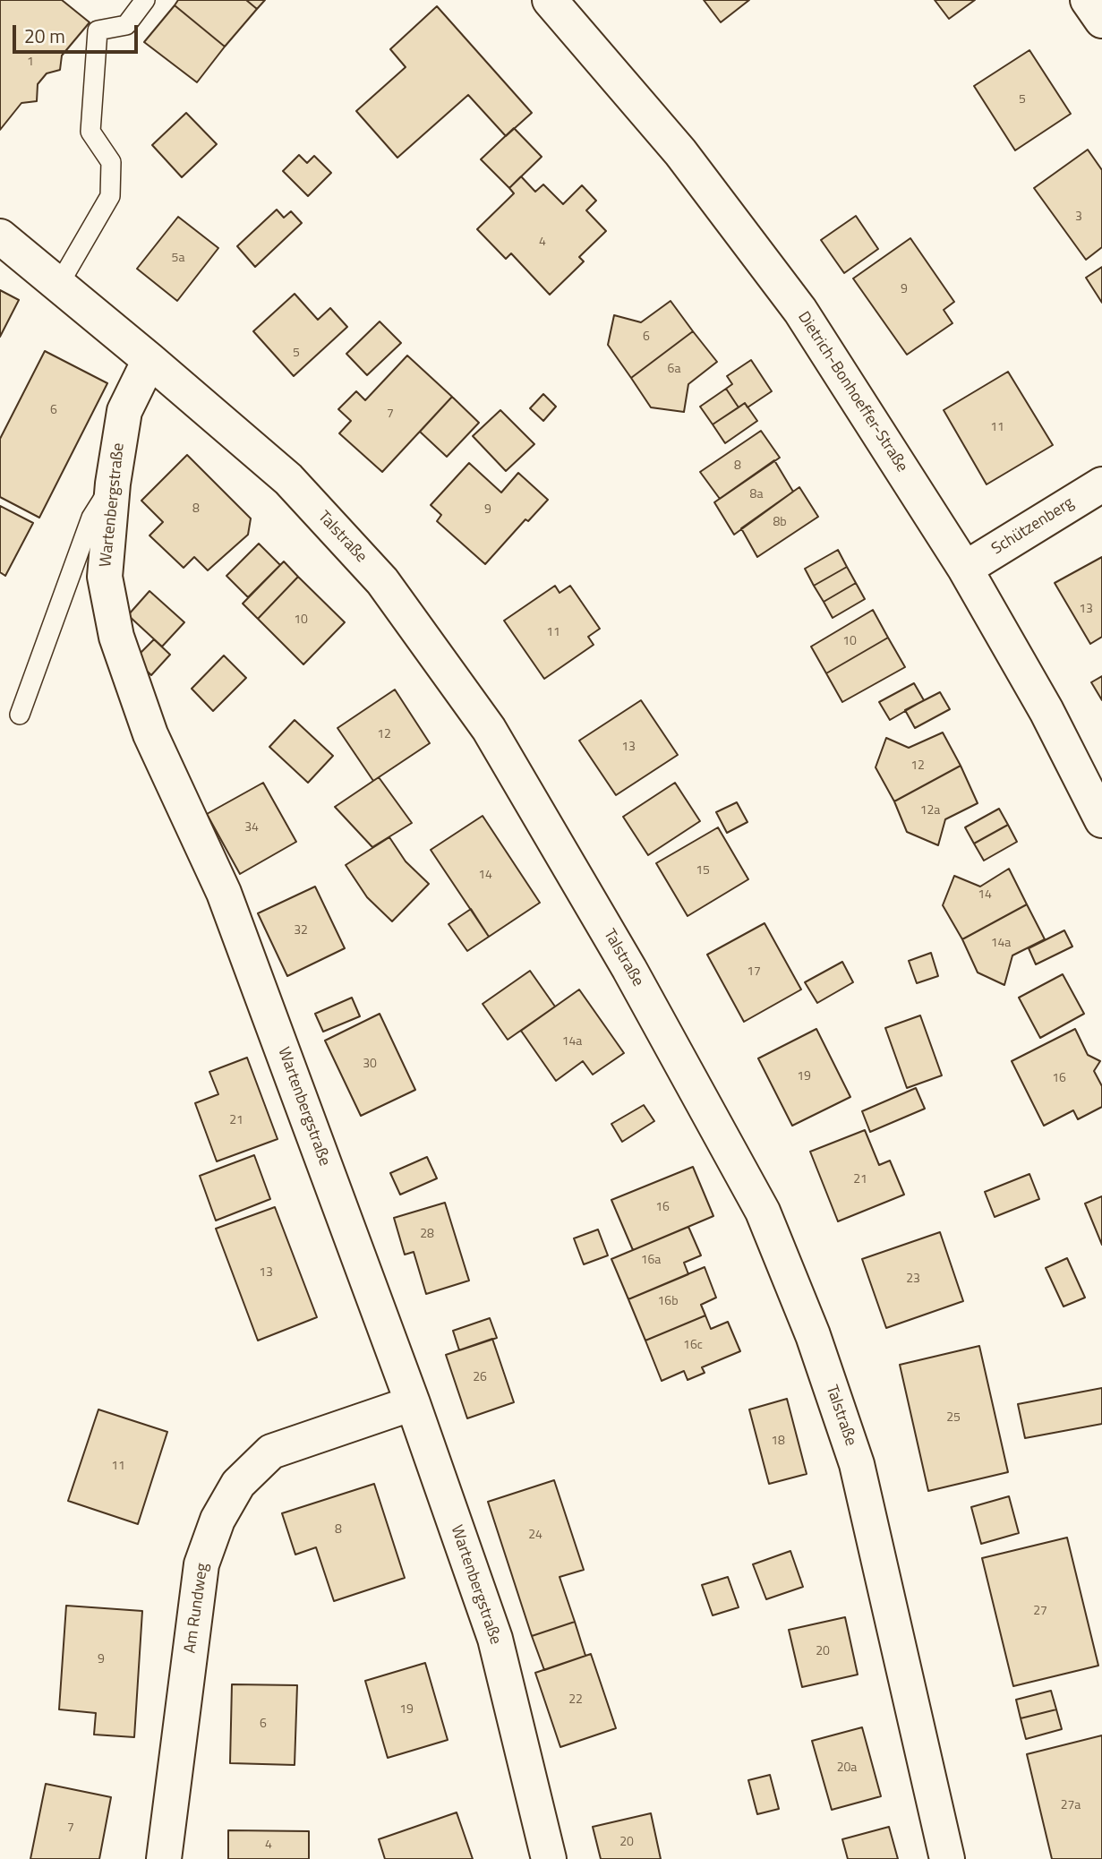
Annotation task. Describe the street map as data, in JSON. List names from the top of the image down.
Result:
{
  "streets": {
    "street": [
      "Dietrich-Bonhoeffer-Straße",
      "Wartenbergstraße",
      "Schützenberg",
      "Talstraße",
      "Am Rundweg"
    ]
  },
  "crossings": [
    ["Dietrich-Bonhoeffer-Straße", "Schützenberg"],
    ["Wartenbergstraße", "Talstraße"],
    ["Wartenbergstraße", "Am Rundweg"]
  ],
  "house_numbers": [
    "1",
    "5",
    "3",
    "4",
    "5a",
    "9",
    "6",
    "5",
    "6a",
    "6",
    "7",
    "11",
    "8",
    "8a",
    "8",
    "9",
    "8b",
    "13",
    "10",
    "11",
    "10",
    "12",
    "13",
    "12",
    "12a",
    "34",
    "15",
    "14",
    "14",
    "32",
    "14a",
    "17",
    "14a",
    "30",
    "19",
    "16",
    "21",
    "21",
    "16",
    "28",
    "16a",
    "13",
    "23",
    "16b",
    "16c",
    "26",
    "25",
    "18",
    "11",
    "8",
    "24",
    "27",
    "20",
    "9",
    "22",
    "19",
    "6",
    "20a",
    "27a",
    "7",
    "20",
    "4"
  ],
  "scale_bar": "20 m"
}
